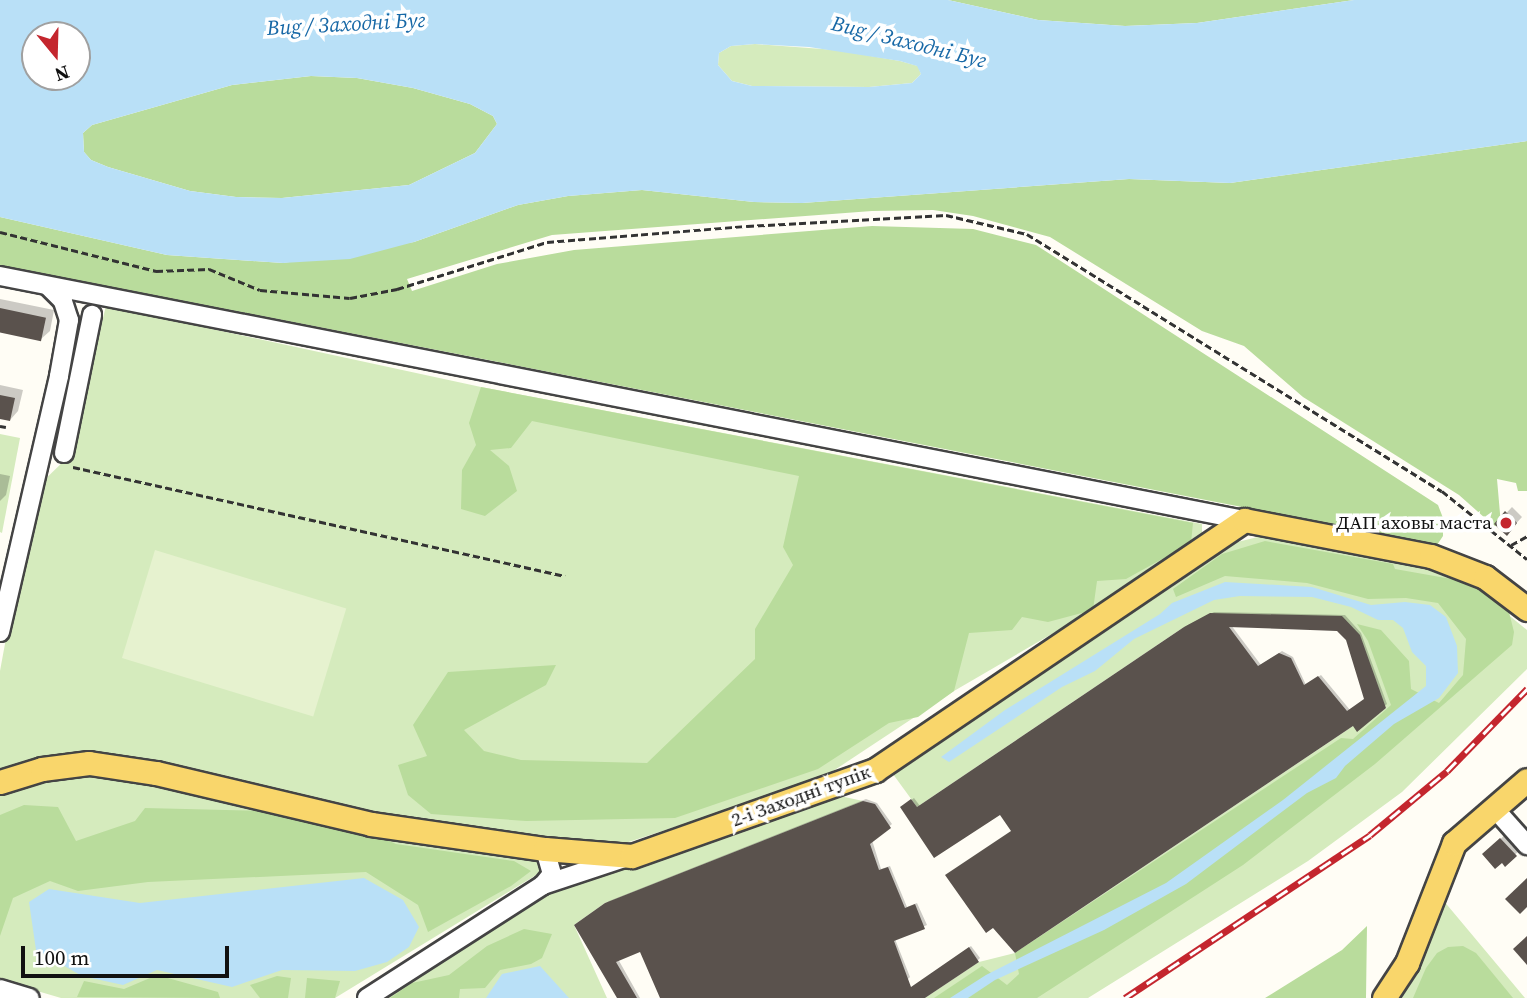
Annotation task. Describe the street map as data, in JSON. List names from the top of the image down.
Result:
{
  "streets": {
    "main road": ["2-і Заходні тупік"]
  },
  "water": ["Bug / Заходні Буг"],
  "places": ["ДАП аховы маста"],
  "scale_bar": "100 m",
  "north": "bottom"
}
